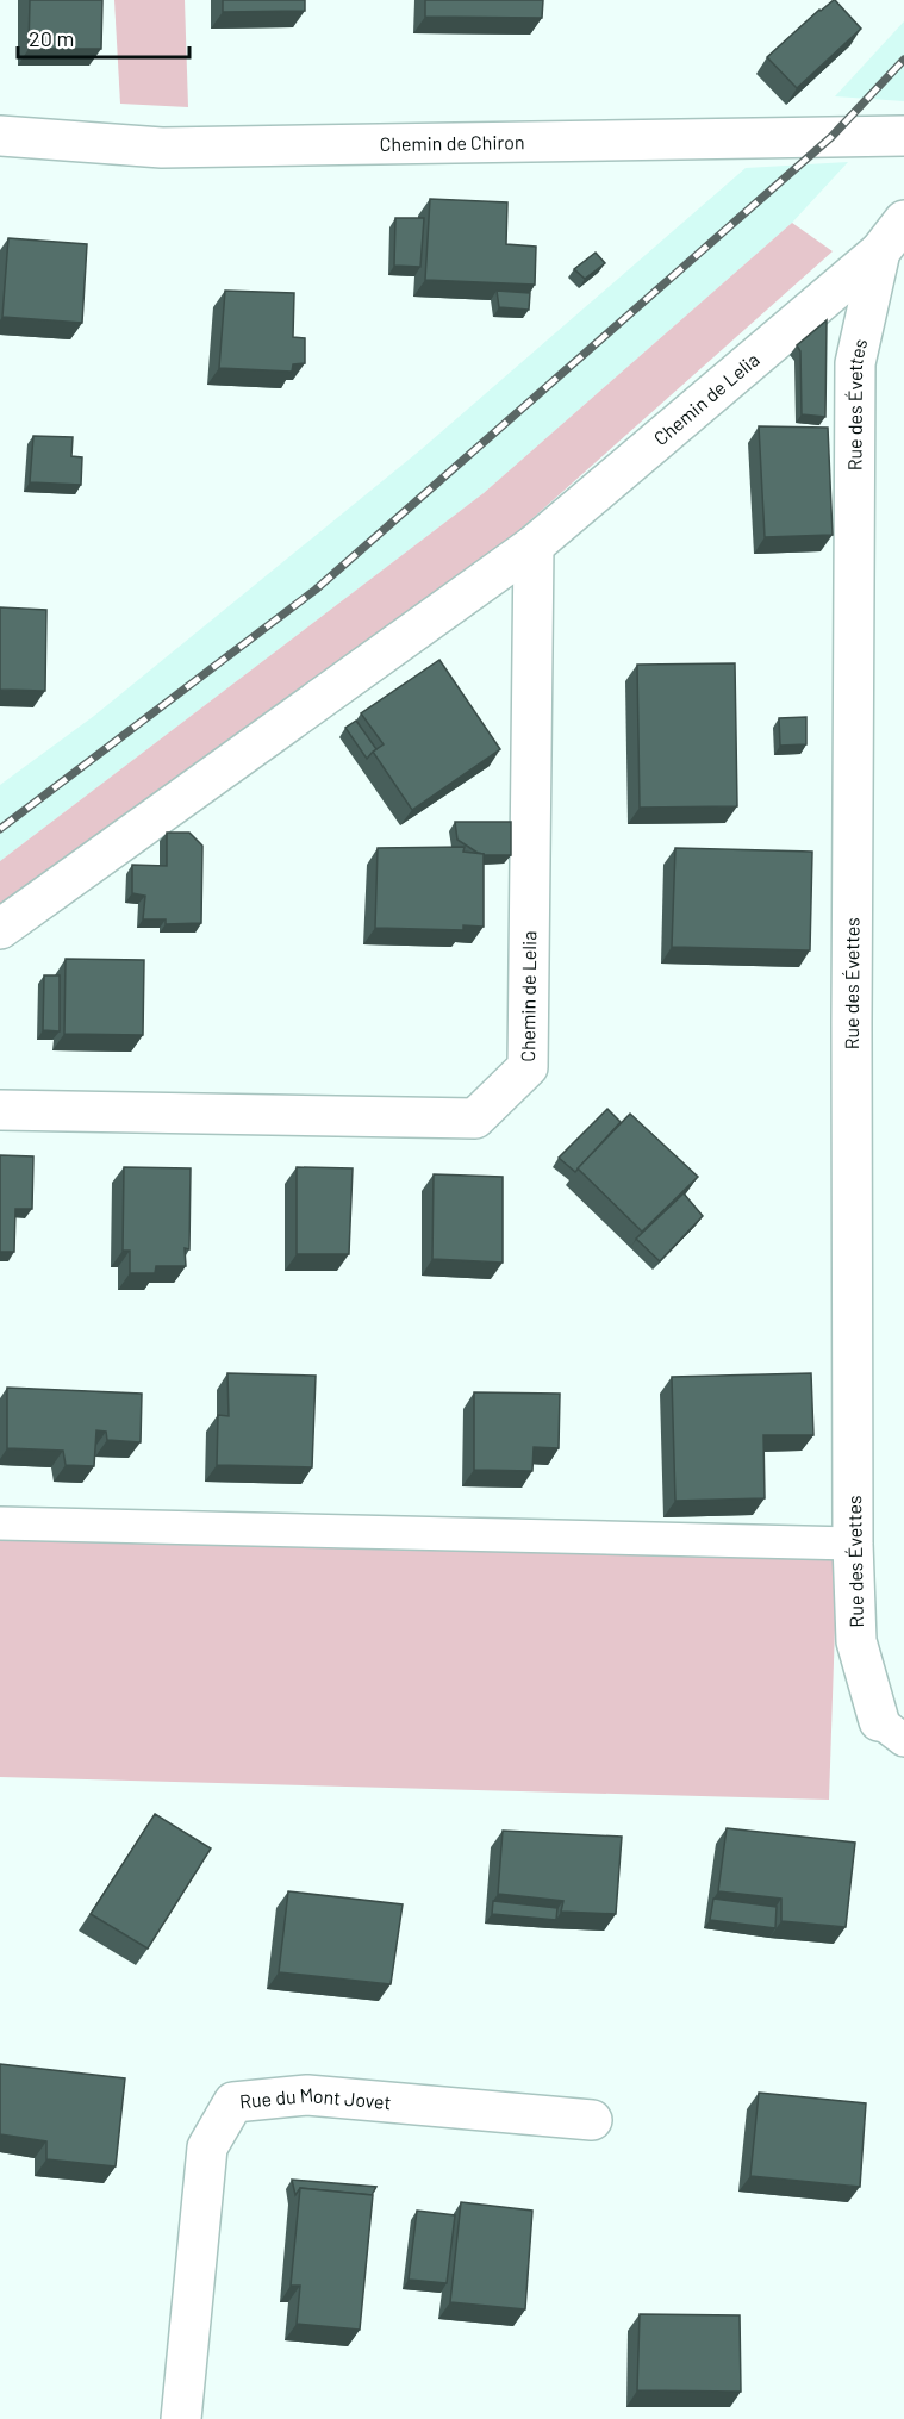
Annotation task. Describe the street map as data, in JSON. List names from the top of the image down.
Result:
{
  "streets": {
    "street": [
      "Chemin de Chiron",
      "Chemin de Lelia",
      "Rue des Évettes",
      "Rue du Mont Jovet"
    ]
  },
  "crossings": [
    ["Chemin de Lelia", "Rue des Évettes"]
  ],
  "scale_bar": "20 m"
}
